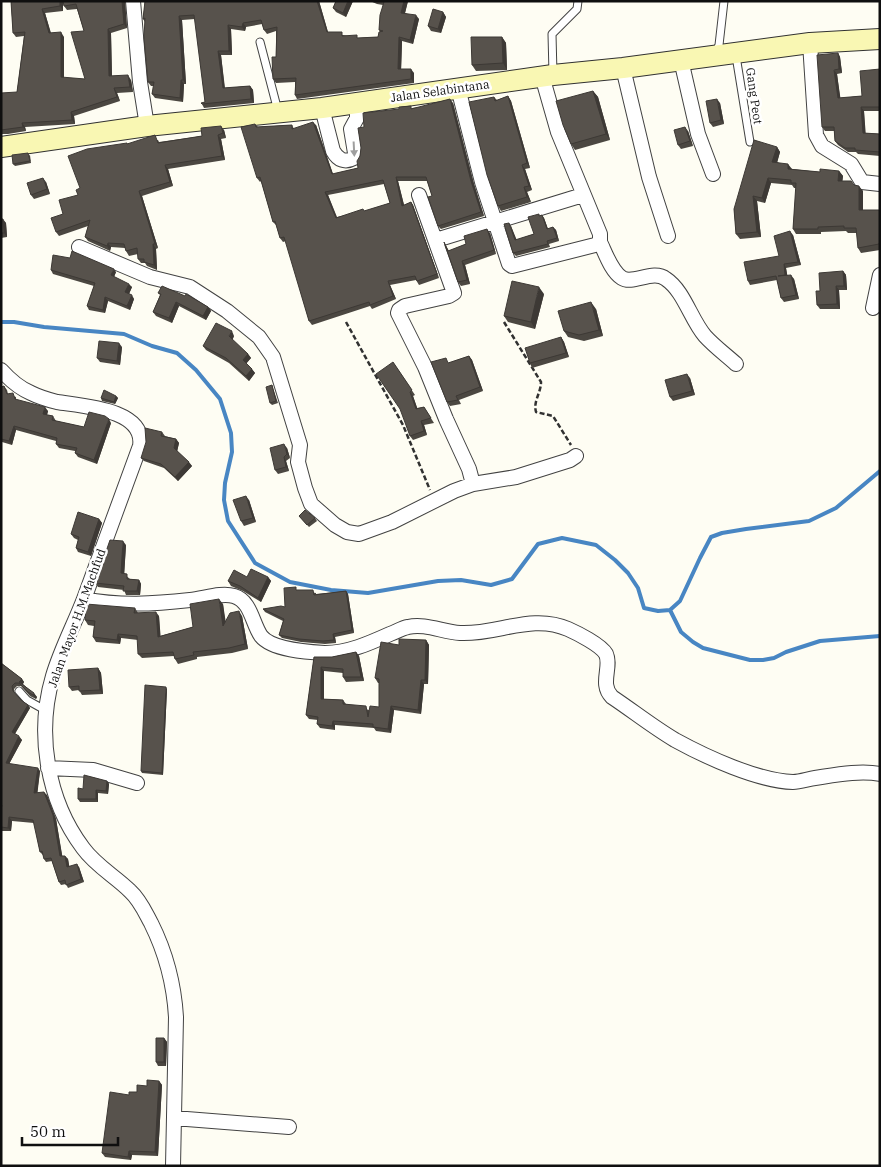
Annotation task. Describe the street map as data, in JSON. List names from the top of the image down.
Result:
{
  "streets": {
    "street": ["Jalan Selabintana", "Jalan Mayor H.M.Machfud"],
    "lane": ["Gang Peot"]
  },
  "crossings": [
    ["Jalan Selabintana", "Gang Peot"]
  ],
  "scale_bar": "50 m"
}
